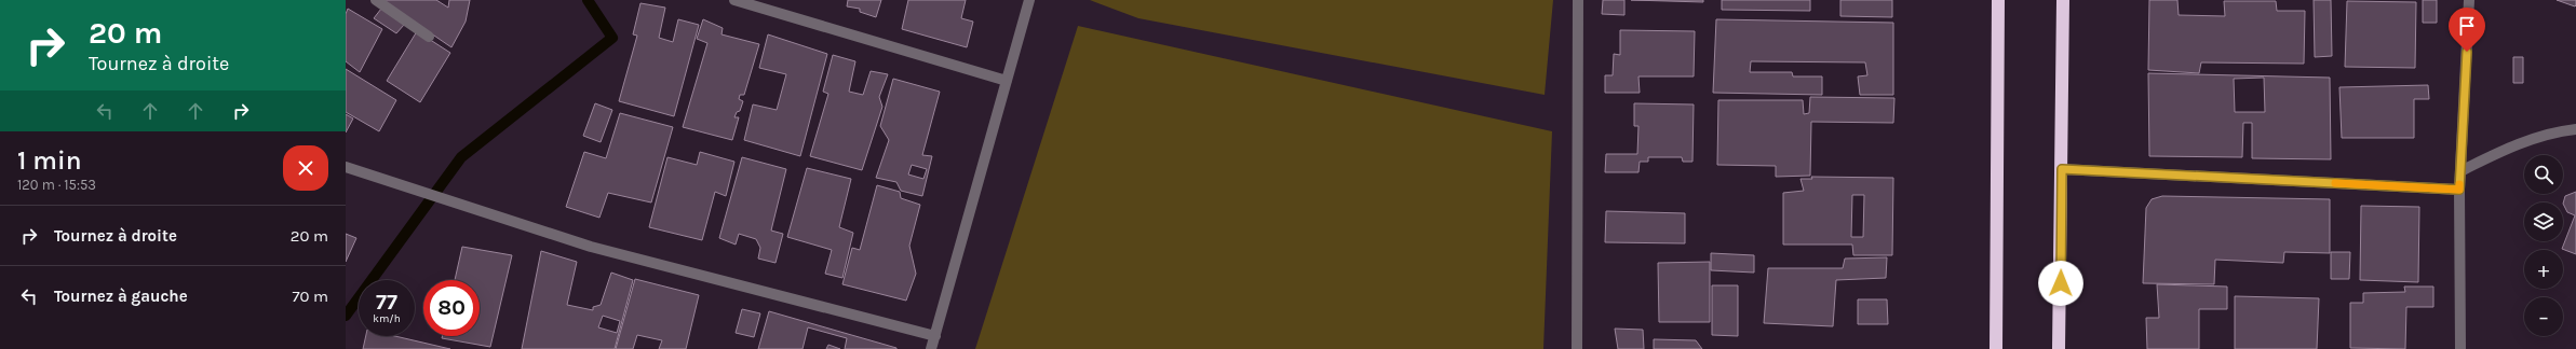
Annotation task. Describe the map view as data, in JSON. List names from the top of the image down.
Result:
{
  "page": {
    "turn": ["20 m", "Tournez à droite"],
    "heading": ["1 min", "120 m · 15:53"],
    "map_buttons": ["+", "−"],
    "list": [
      {
        "name": "Tournez à droite",
        "value": "20 m"
      },
      {
        "name": "Tournez à gauche",
        "value": "70 m"
      }
    ],
    "speed": "77 km/h",
    "limit": "80"
  }
}
